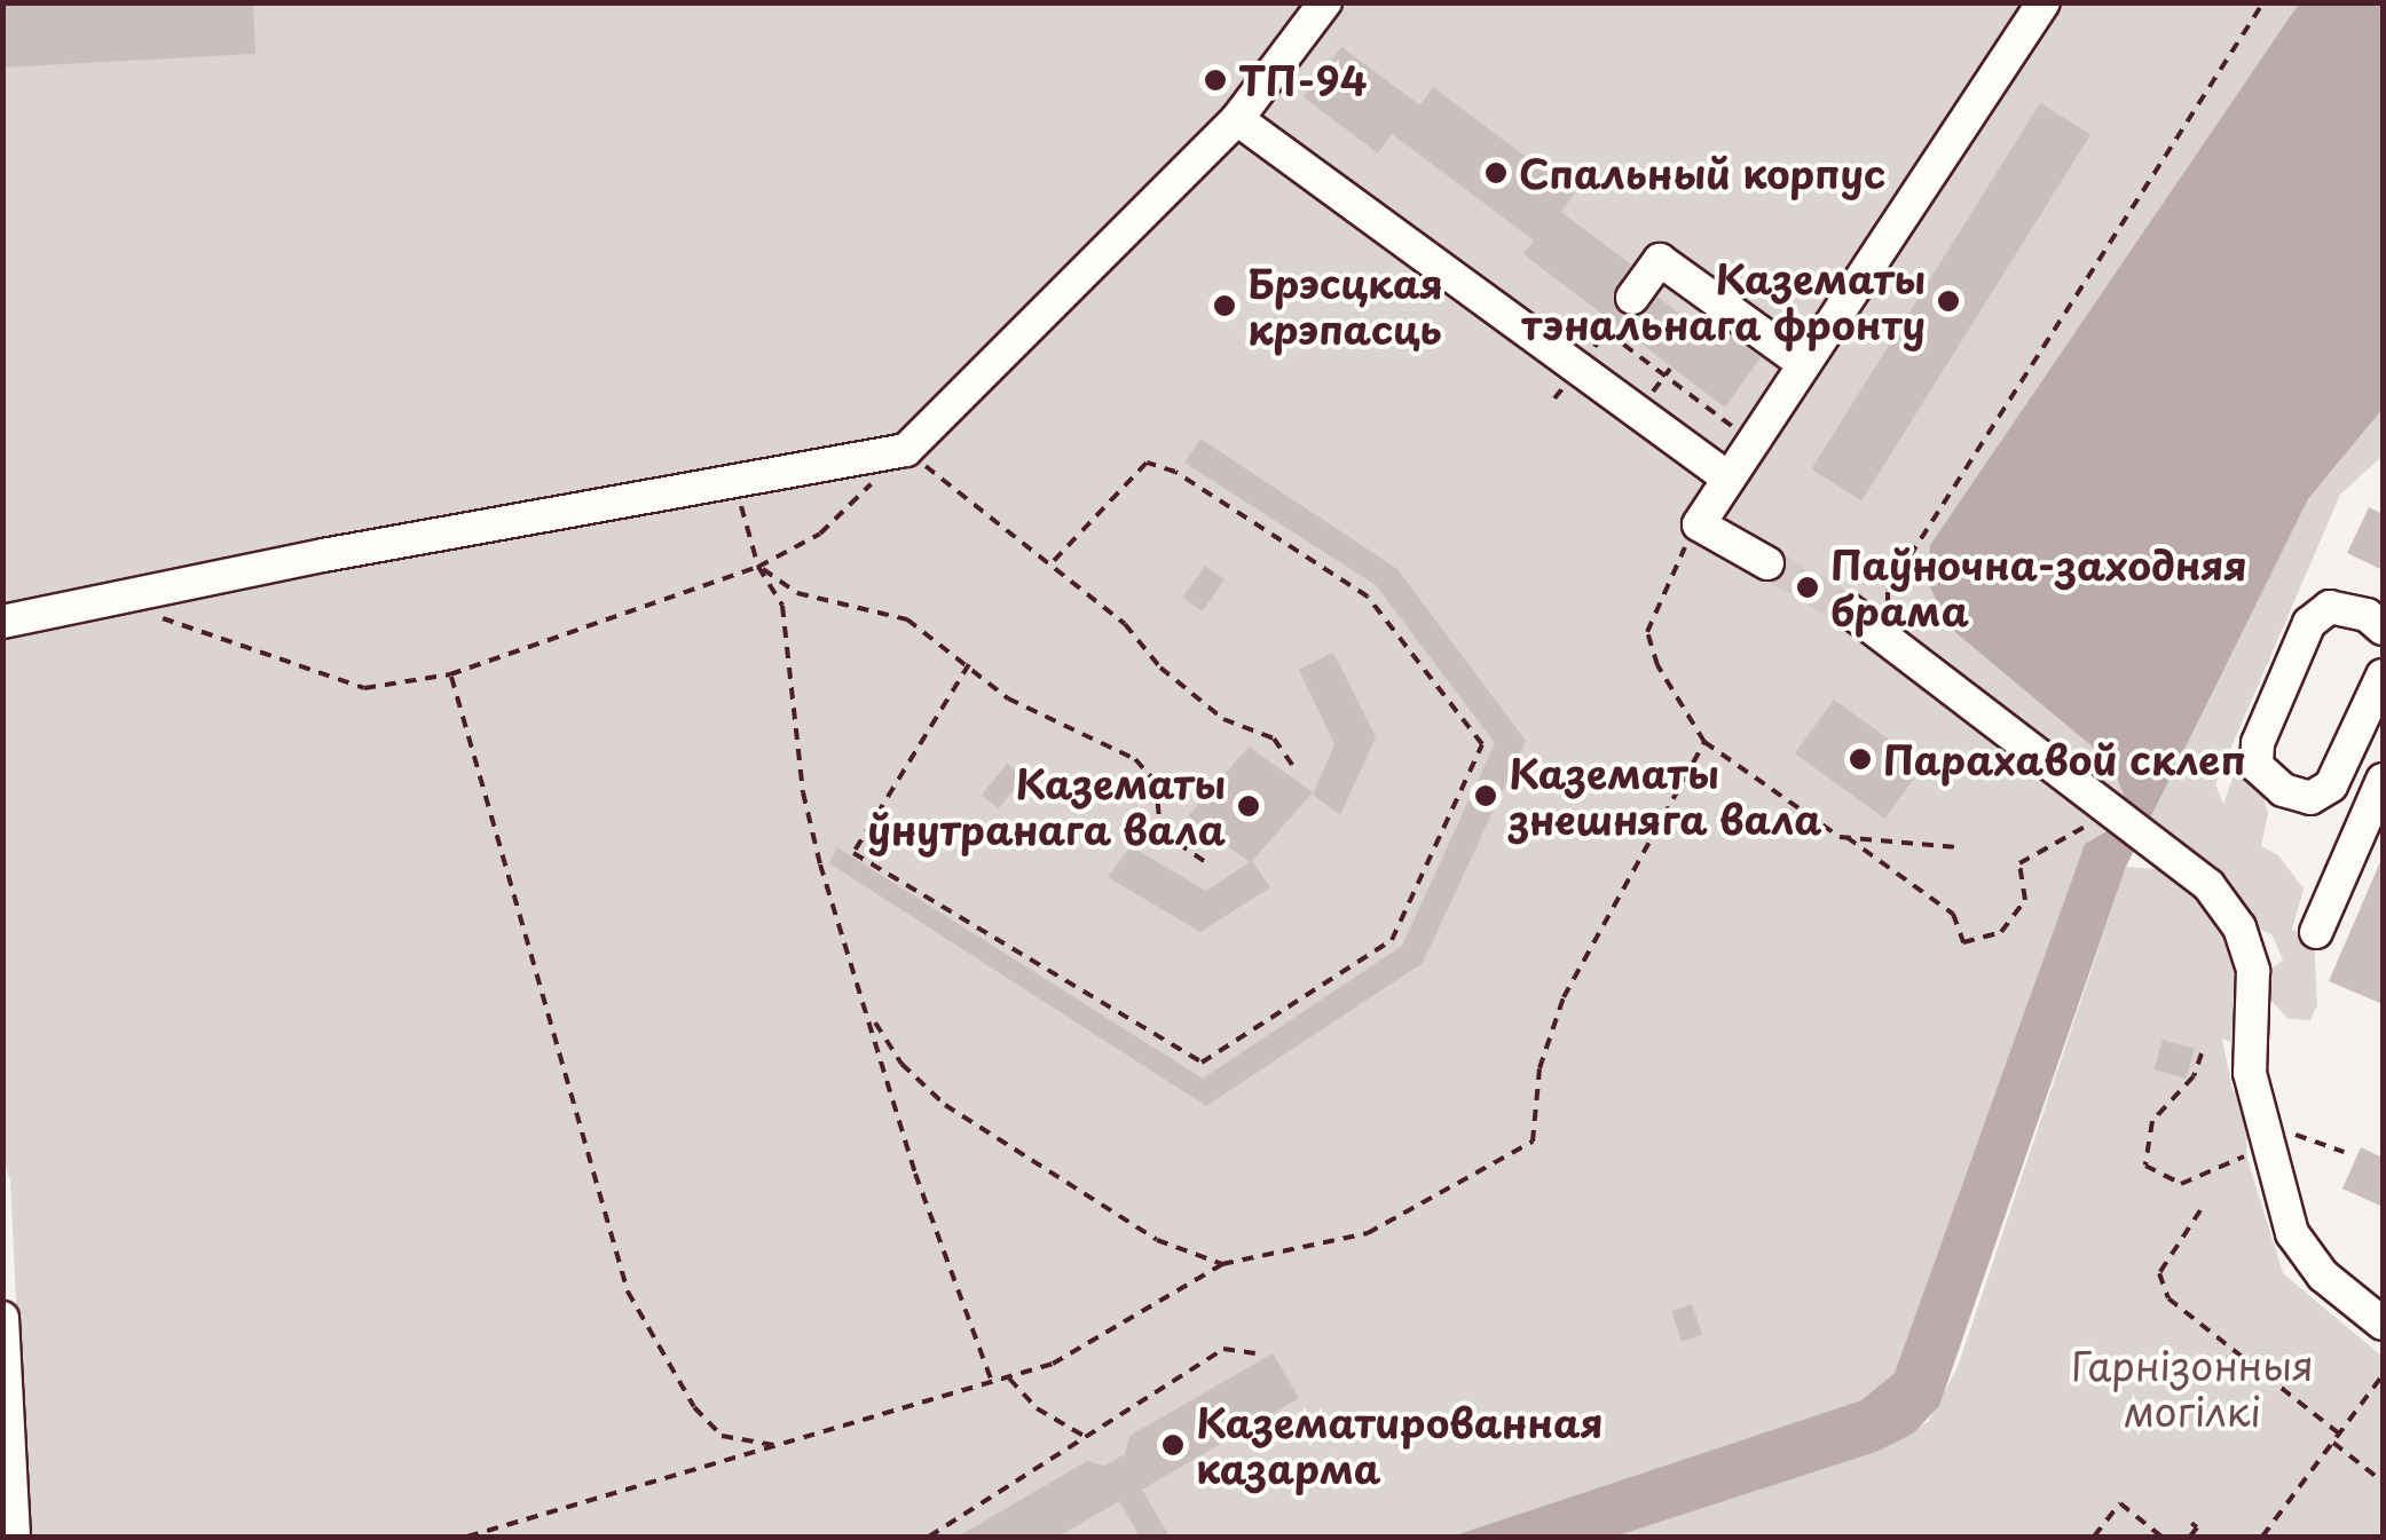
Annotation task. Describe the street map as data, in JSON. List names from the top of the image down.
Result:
{
  "parks": ["Гарнізонныя могілкі"],
  "places": [
    "ТП-94",
    "Спальный корпус",
    "Казематы тэнальнага фронту",
    "Брэсцкая крэпасць",
    "Паўночна-заходняя брама",
    "Парахавой склеп",
    "Казематы знешняга вала",
    "Казематы ўнутранага вала",
    "Казематированная казарма"
  ]
}
